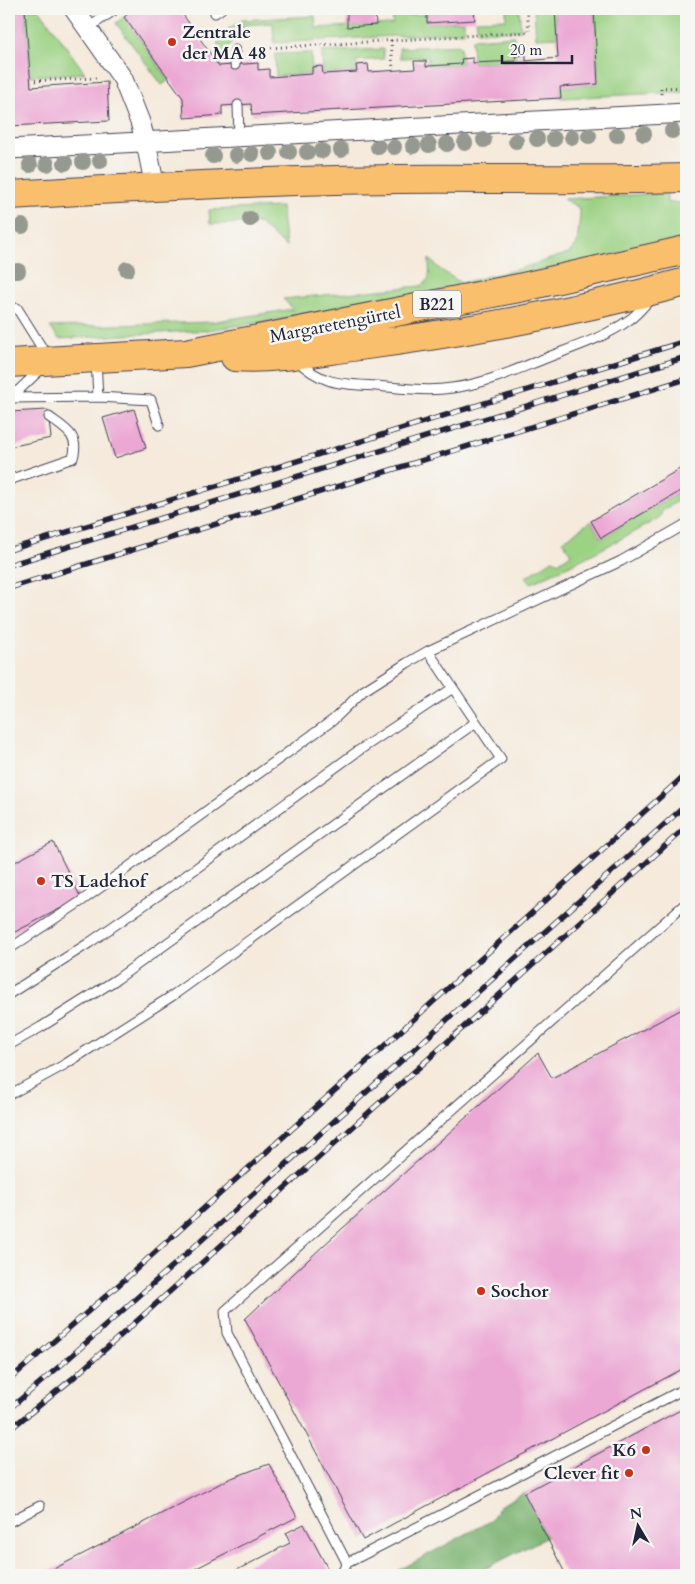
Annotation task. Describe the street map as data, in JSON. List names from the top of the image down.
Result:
{
  "streets": {
    "main road": ["B221", "Margaretengürtel"]
  },
  "crossings": [
    ["B221", "Margaretengürtel"]
  ],
  "places": [
    "Zentrale der MA 48",
    "TS Ladehof",
    "Sochor",
    "K6",
    "Clever fit"
  ],
  "scale_bar": "20 m",
  "north": "top"
}
